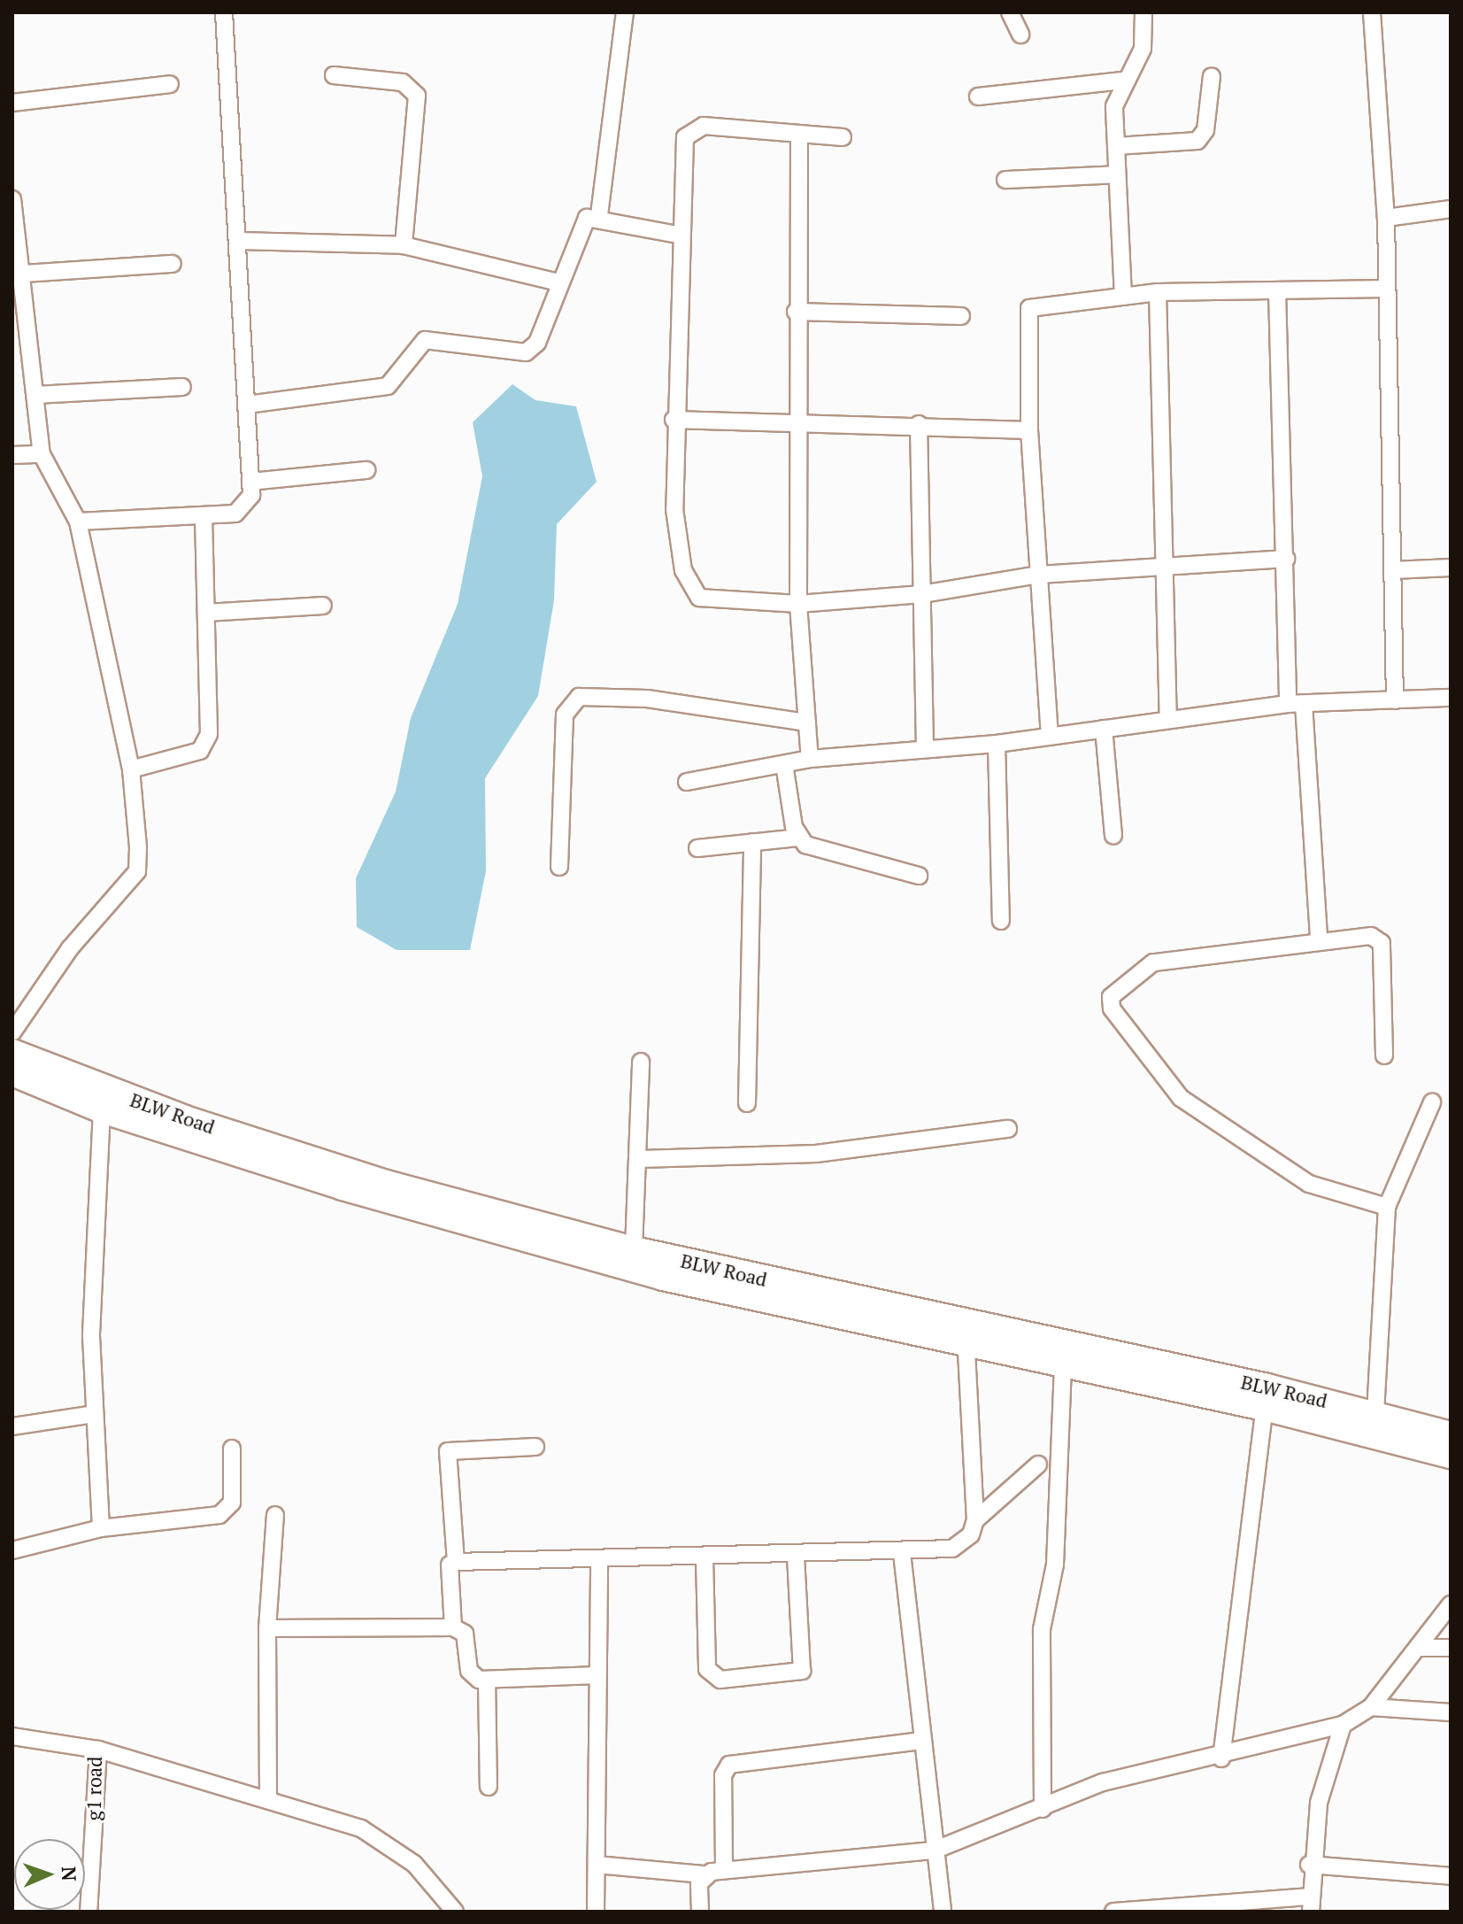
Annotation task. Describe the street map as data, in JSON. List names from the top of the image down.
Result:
{
  "streets": {
    "main road": ["BLW Road"],
    "street": ["g1 road"]
  },
  "north": "right"
}
